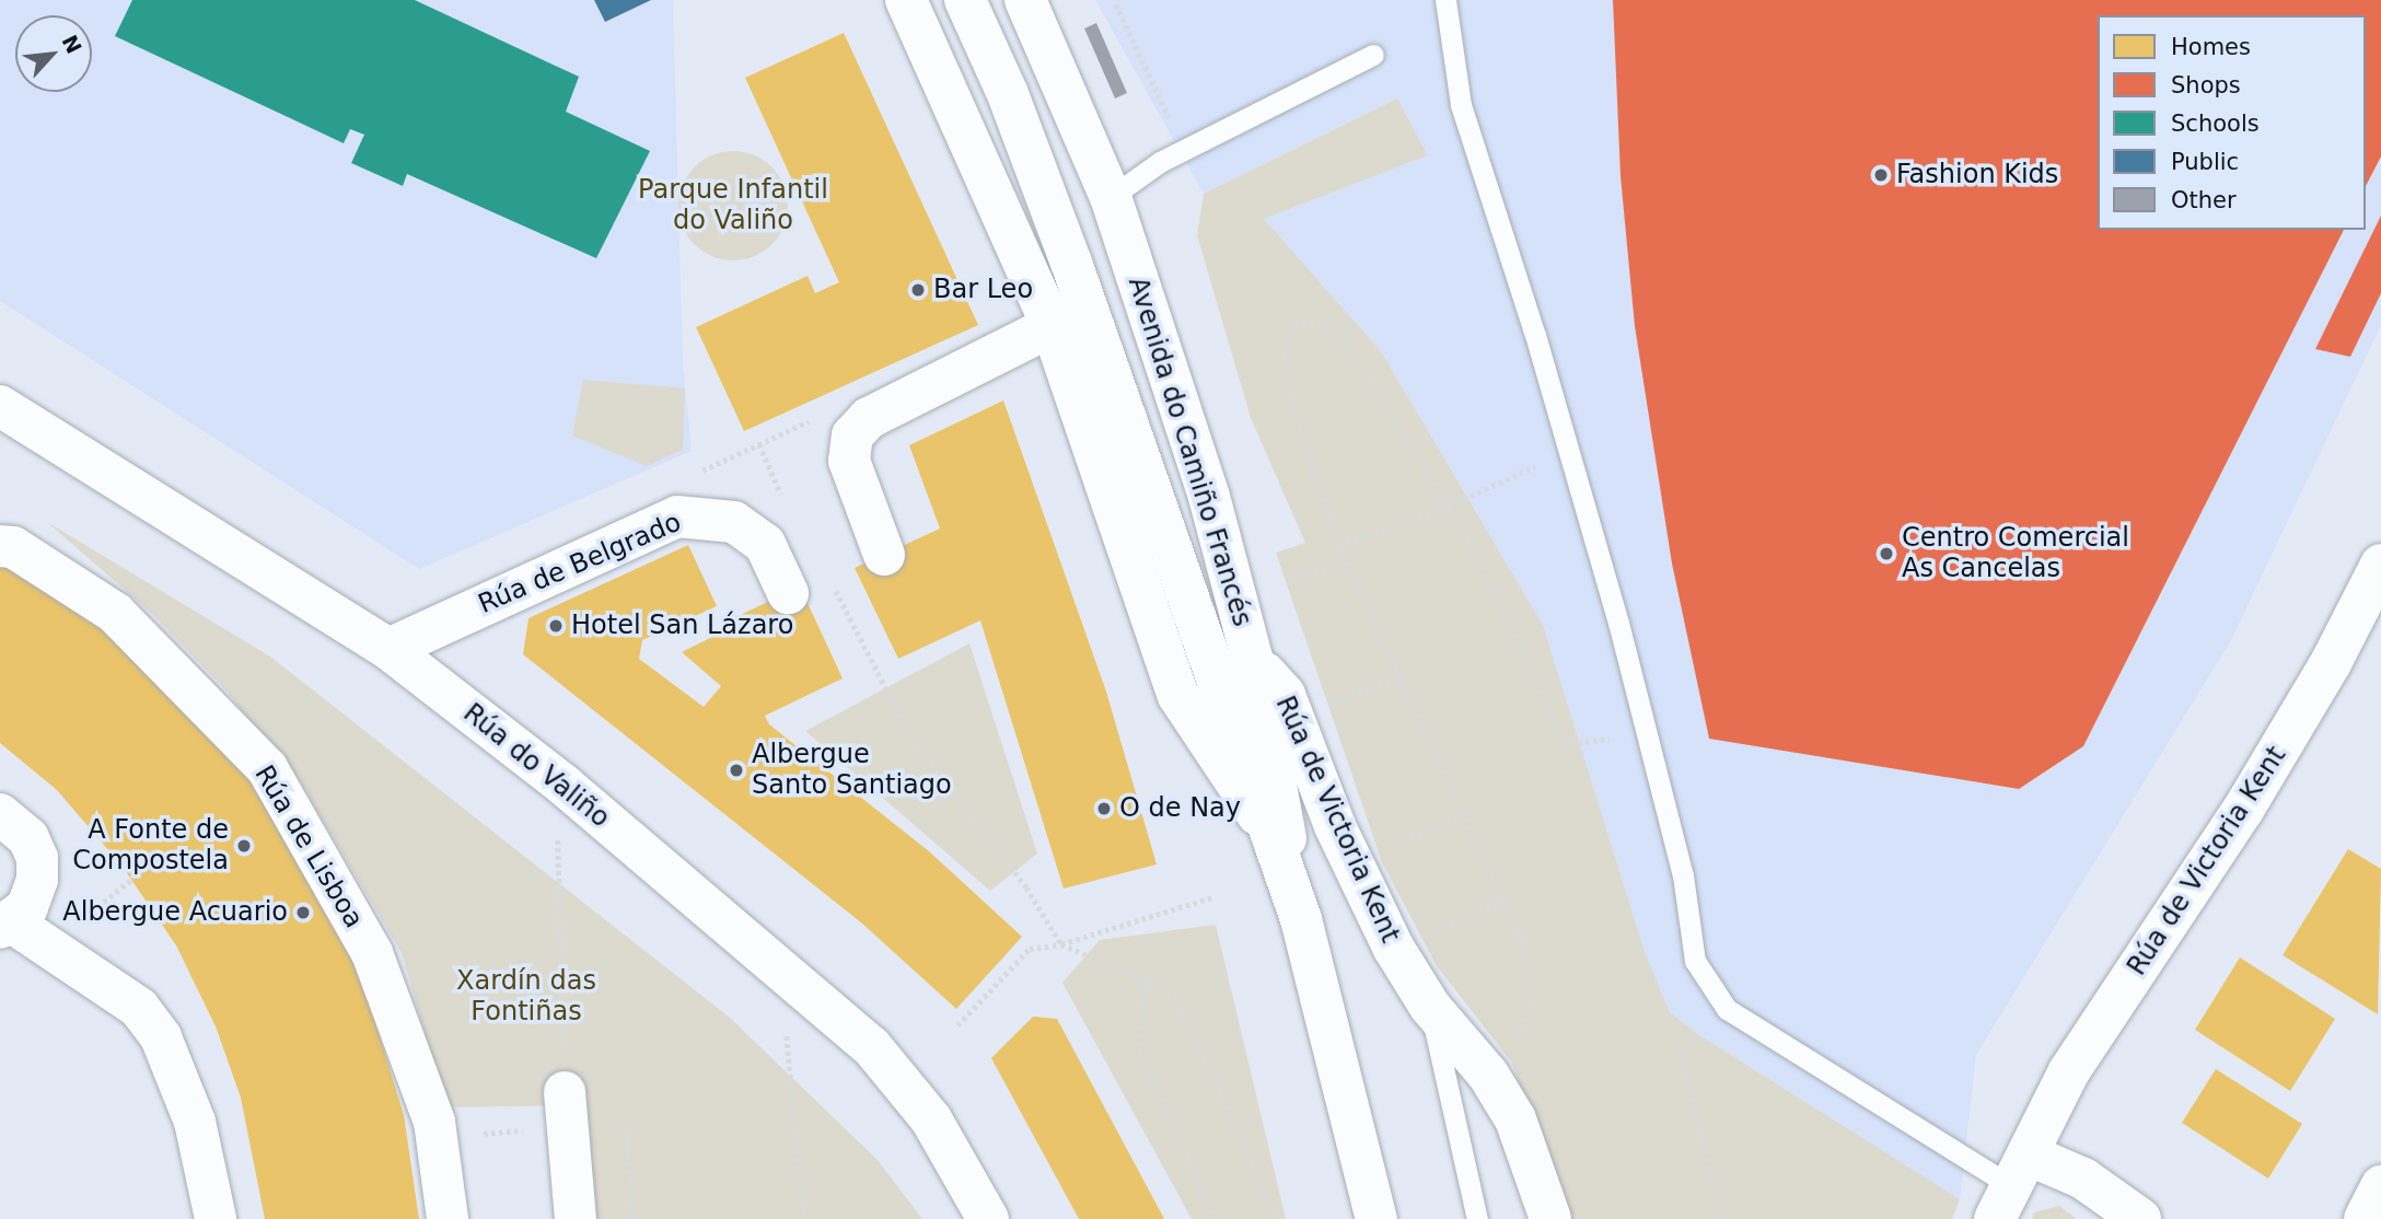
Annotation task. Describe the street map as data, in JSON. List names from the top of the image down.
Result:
{
  "streets": {
    "street": [
      "Avenida do Camiño Francés",
      "Rúa de Belgrado",
      "Rúa do Valiño",
      "Rúa de Victoria Kent",
      "Rúa de Lisboa"
    ]
  },
  "crossings": [
    ["Avenida do Camiño Francés", "Rúa de Victoria Kent"],
    ["Rúa de Belgrado", "Rúa do Valiño"]
  ],
  "parks": ["Parque Infantil do Valiño", "Xardín das Fontiñas"],
  "places": [
    "Fashion Kids",
    "Bar Leo",
    "Centro Comercial As Cancelas",
    "Hotel San Lázaro",
    "Albergue Santo Santiago",
    "O de Nay",
    "A Fonte de Compostela",
    "Albergue Acuario"
  ],
  "legend": [
    "Homes",
    "Shops",
    "Schools",
    "Public",
    "Other"
  ],
  "north": "top right"
}
